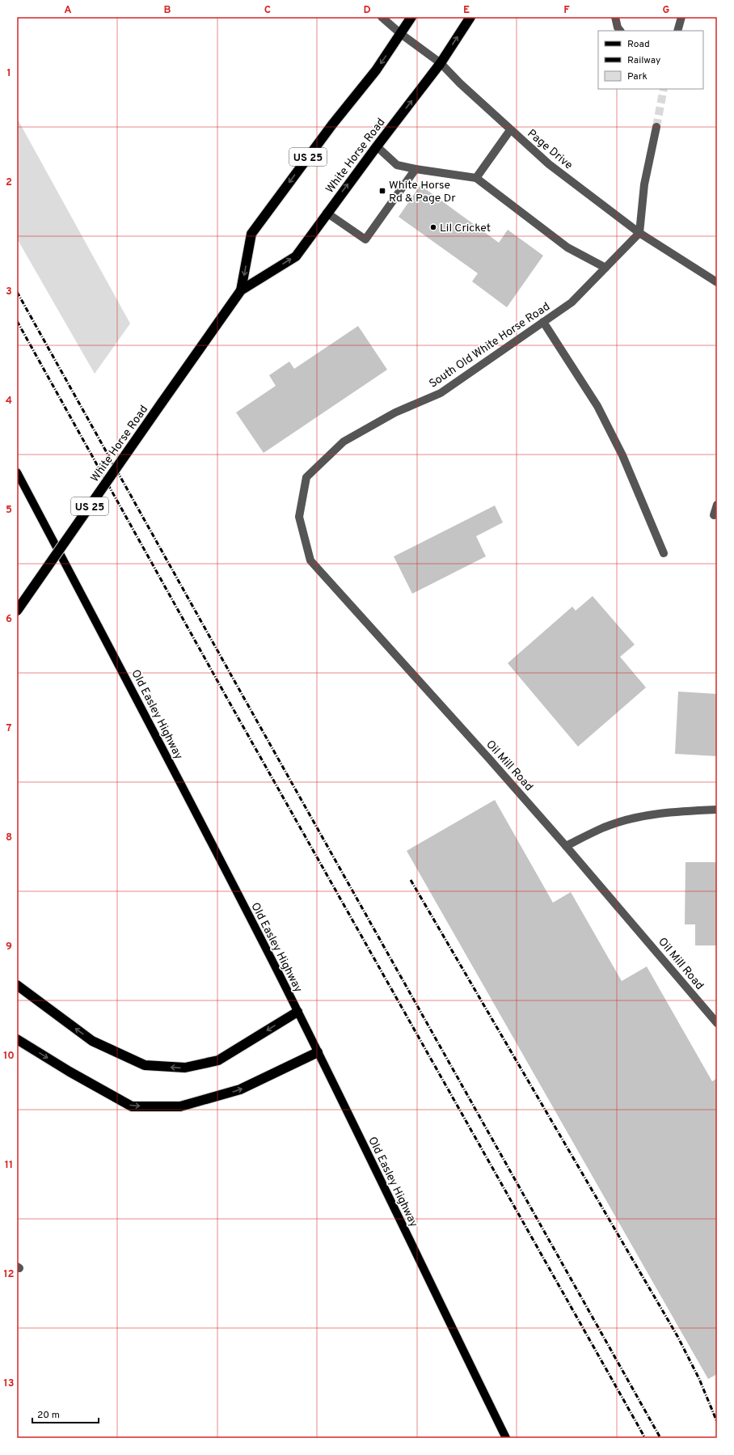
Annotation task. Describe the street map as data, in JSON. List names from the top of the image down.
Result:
{
  "streets": {
    "highway": ["White Horse Road", "US 25"],
    "main road": ["Old Easley Highway"],
    "street": ["Page Drive", "South Old White Horse Road", "Oil Mill Road"]
  },
  "crossings": [
    ["Page Drive", "White Horse Road"],
    ["Page Drive", "South Old White Horse Road"],
    ["South Old White Horse Road", "Oil Mill Road"]
  ],
  "places": {
    "transit": ["White Horse Rd & Page Dr"],
    "other": ["Lil Cricket"]
  },
  "legend": ["Road", "Railway", "Park"],
  "scale_bar": "20 m",
  "grid": {
    "columns": [
      "A",
      "B",
      "C",
      "D",
      "E",
      "F",
      "G"
    ],
    "rows": [
      "1",
      "2",
      "3",
      "4",
      "5",
      "6",
      "7",
      "8",
      "9",
      "10",
      "11",
      "12",
      "13"
    ]
  }
}
